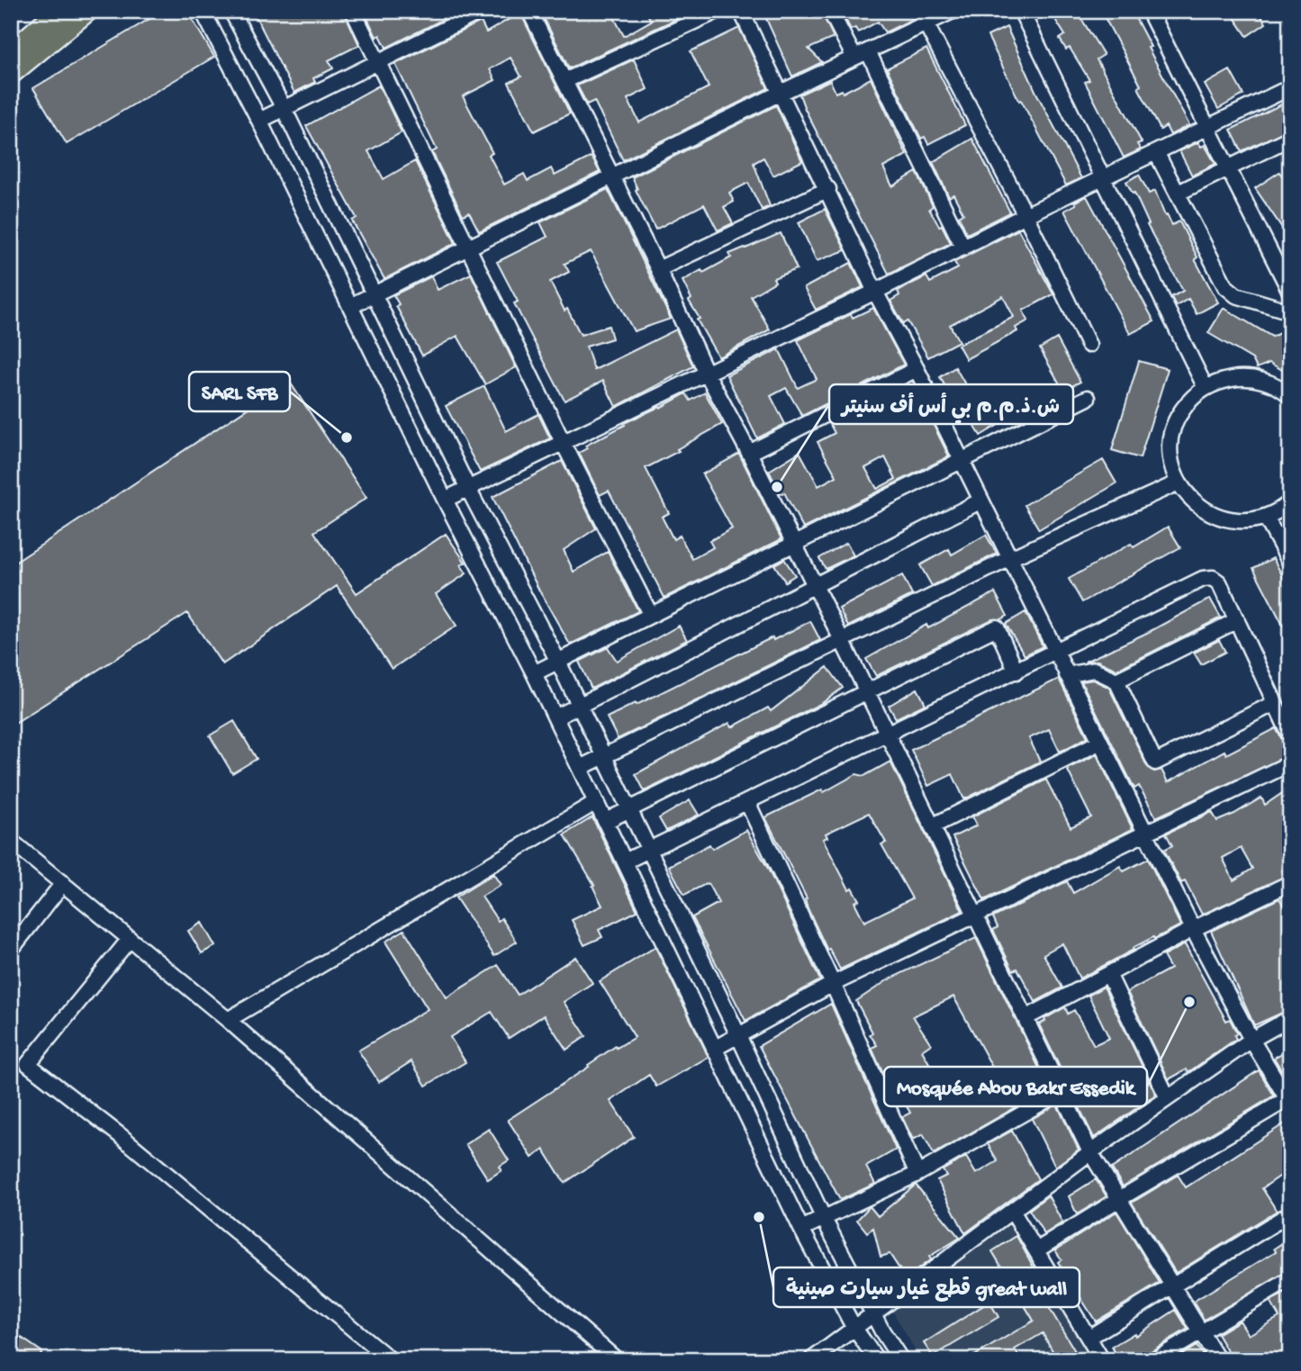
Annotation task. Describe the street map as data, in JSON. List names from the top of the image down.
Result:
{
  "places": [
    "SARL SFB",
    "ش.ذ.م.م بي أس أف سنيتر",
    "Mosquée Abou Bakr Essedik",
    "قطع غيار سيارت صينية great wall"
  ]
}
